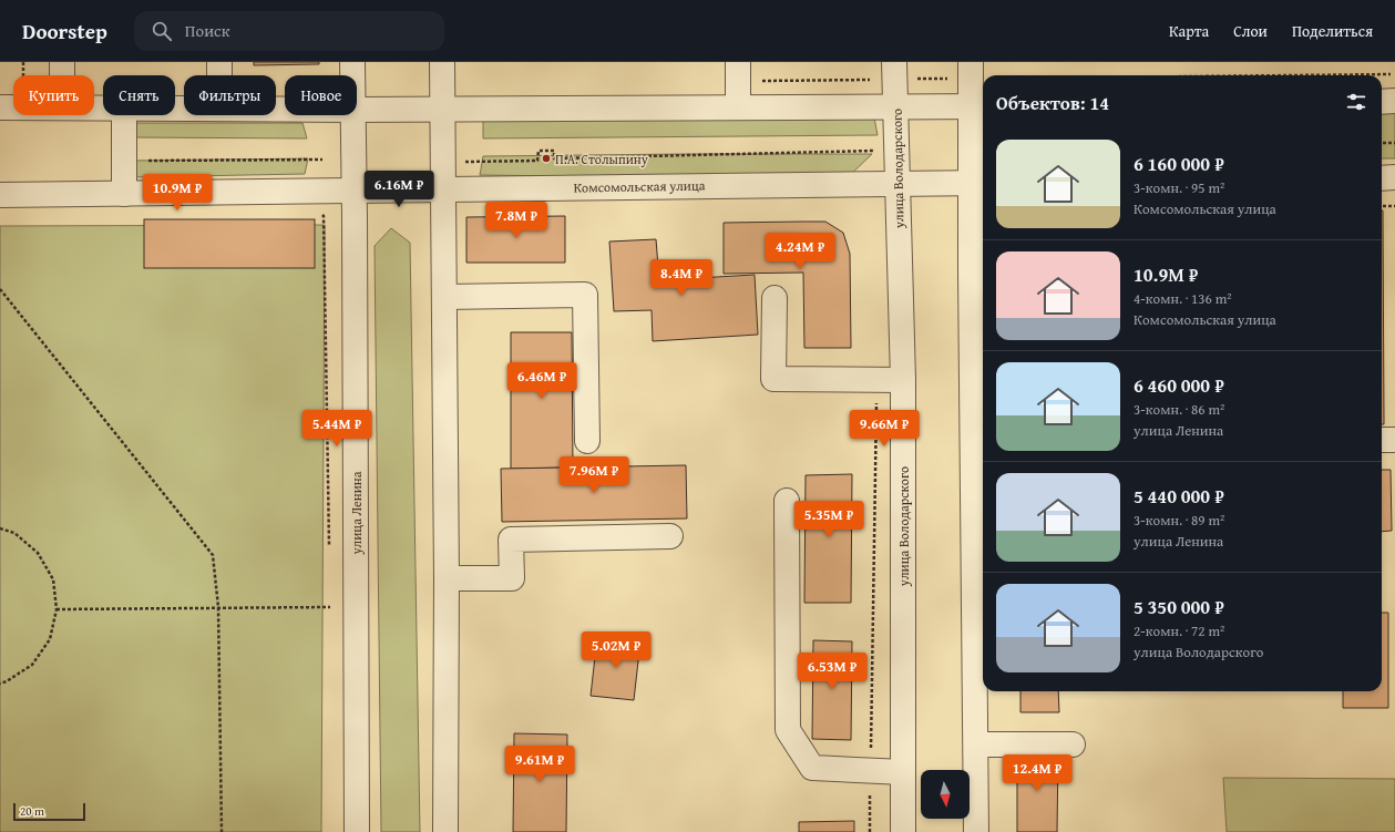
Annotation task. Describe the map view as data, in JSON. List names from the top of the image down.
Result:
{
  "streets": {
    "street": ["улица Володарского", "Комсомольская улица", "улица Ленина"]
  },
  "crossings": [
    ["улица Володарского", "Комсомольская улица"],
    ["Комсомольская улица", "улица Ленина"]
  ],
  "places": ["П.А. Столыпину"],
  "scale_bar": "20 m",
  "north": "bottom",
  "page": {
    "header": "Doorstep",
    "search": "Поиск",
    "nav": ["Карта", "Слои", "Поделиться"],
    "chip": [
      "Купить",
      "Снять",
      "Фильтры",
      "Новое"
    ],
    "heading": "Объектов: 14",
    "list": [
      {
        "name": "6 160 000 ₽",
        "note": "3-комн. · 95 m² · Комсомольская улица"
      },
      {
        "name": "10.9M ₽",
        "note": "4-комн. · 136 m² · Комсомольская улица"
      },
      {
        "name": "6 460 000 ₽",
        "note": "3-комн. · 86 m² · улица Ленина"
      },
      {
        "name": "5 440 000 ₽",
        "note": "3-комн. · 89 m² · улица Ленина"
      },
      {
        "name": "5 350 000 ₽",
        "note": "2-комн. · 72 m² · улица Володарского"
      }
    ],
    "price": [
      "6.16M ₽",
      "10.9M ₽",
      "7.8M ₽",
      "4.24M ₽",
      "8.4M ₽",
      "6.46M ₽",
      "5.44M ₽",
      "9.66M ₽",
      "7.96M ₽",
      "5.35M ₽",
      "5.02M ₽",
      "6.53M ₽",
      "9.61M ₽",
      "12.4M ₽"
    ],
    "scale": "20 m"
  }
}
